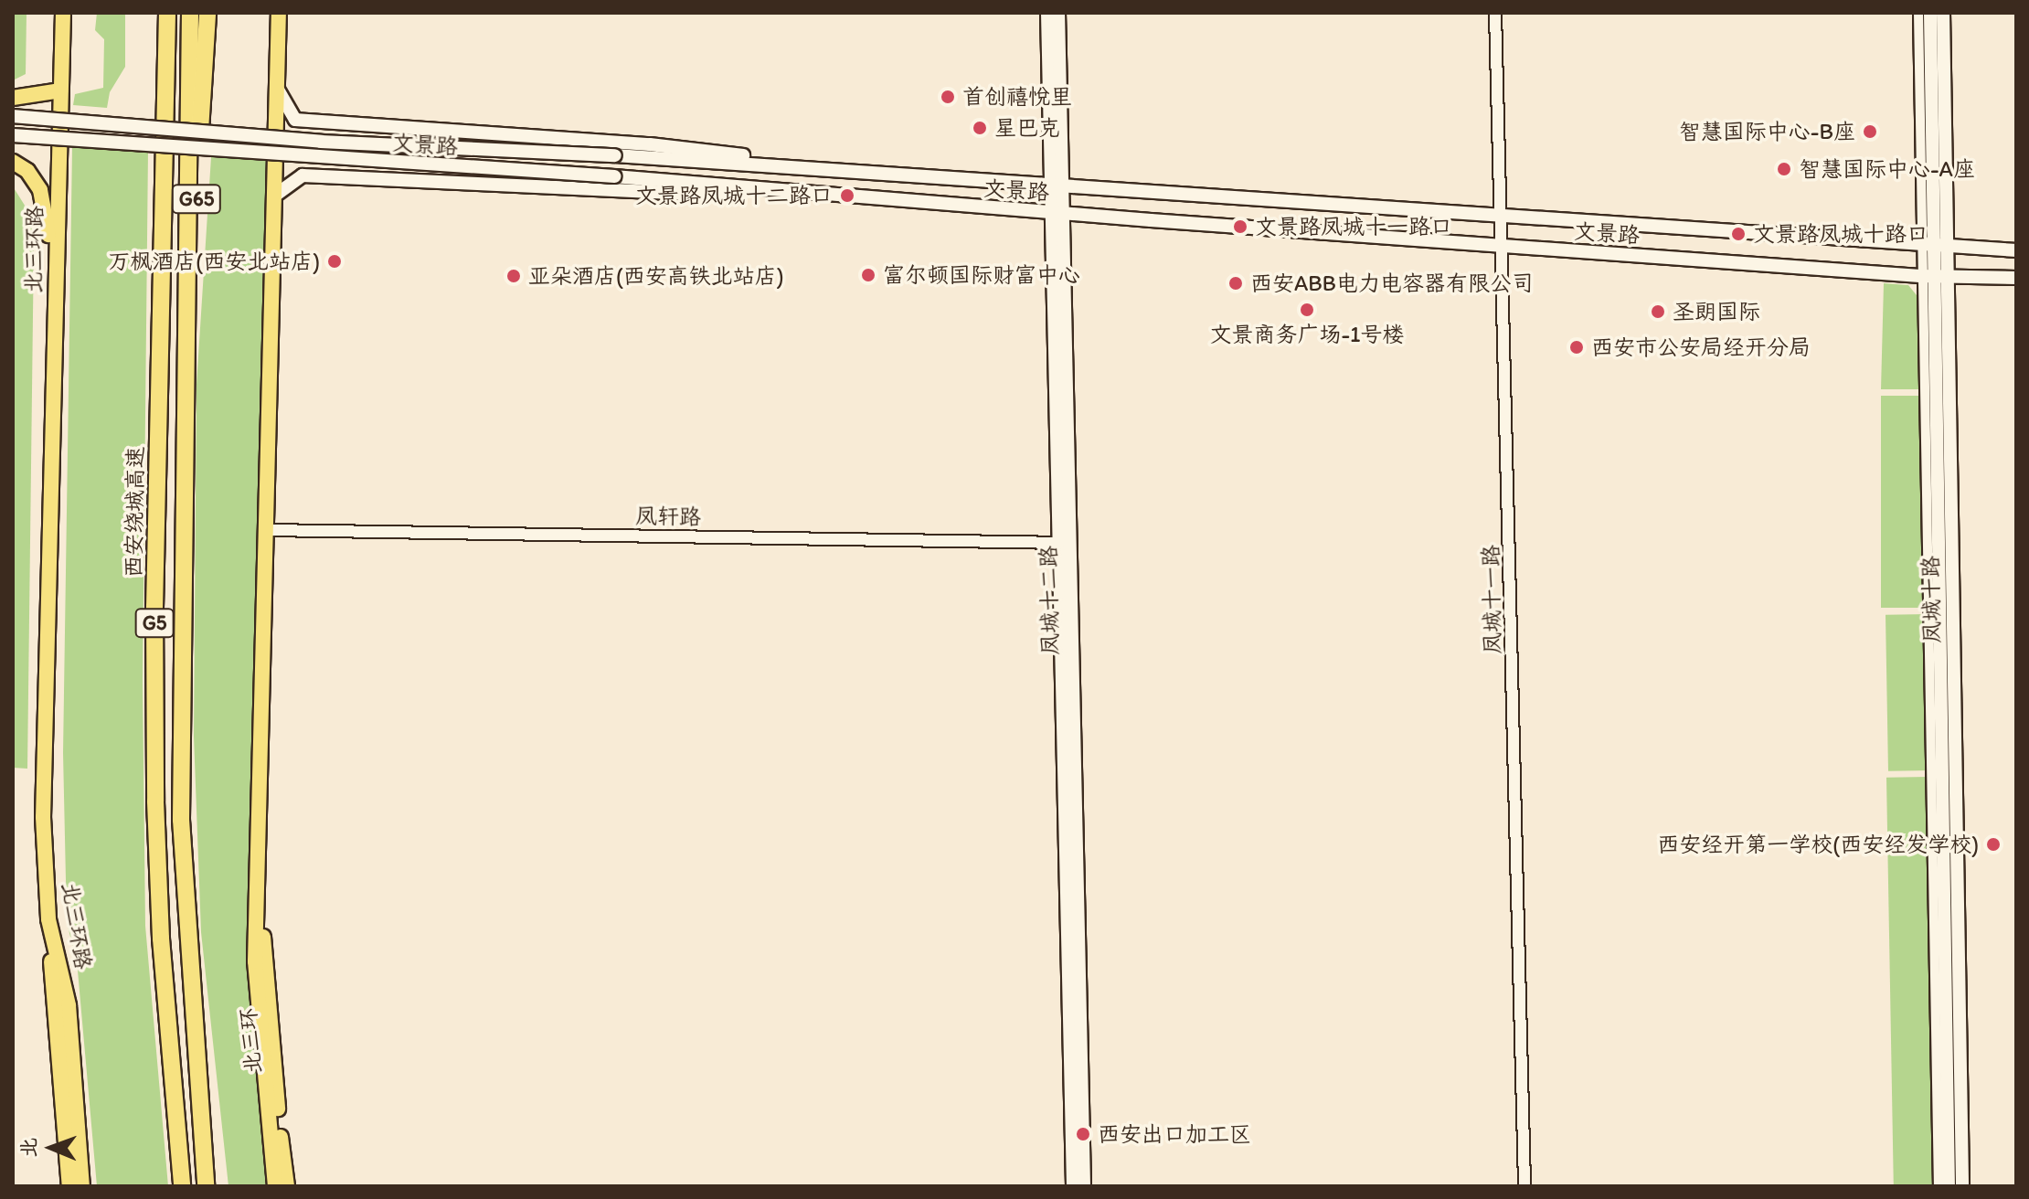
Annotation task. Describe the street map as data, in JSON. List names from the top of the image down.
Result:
{
  "streets": {
    "highway": [
      "G65",
      "北三环路",
      "西安绕城高速",
      "G5",
      "北三环"
    ],
    "main road": ["文景路", "凤城十路", "凤城十二路"],
    "street": ["凤轩路", "凤城十一路"]
  },
  "crossings": [
    ["文景路", "凤城十一路"],
    ["文景路", "凤城十路"],
    ["文景路", "凤城十二路"],
    ["G65", "G5"],
    ["凤轩路", "凤城十二路"]
  ],
  "places": [
    "首创禧悦里",
    "星巴克",
    "智慧国际中心-B座",
    "智慧国际中心-A座",
    "文景路凤城十二路口",
    "文景路凤城十一路口",
    "文景路凤城十路口",
    "万枫酒店(西安北站店)",
    "富尔顿国际财富中心",
    "亚朵酒店(西安高铁北站店)",
    "西安ABB电力电容器有限公司",
    "文景商务广场-1号楼",
    "圣朗国际",
    "西安市公安局经开分局",
    "西安经开第一学校(西安经发学校)",
    "西安出口加工区"
  ],
  "north": "left"
}
